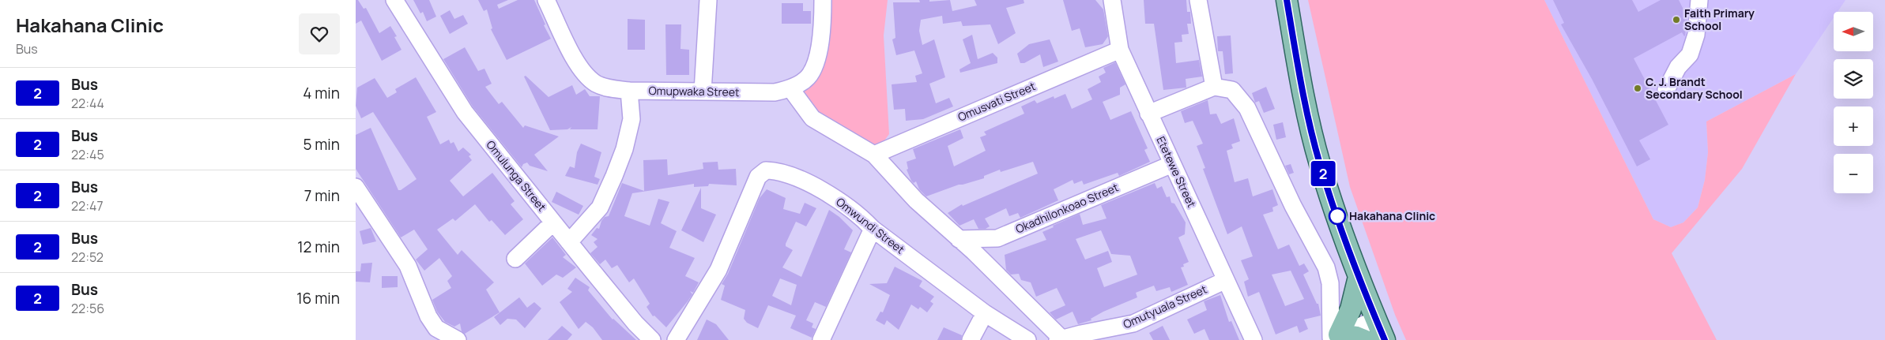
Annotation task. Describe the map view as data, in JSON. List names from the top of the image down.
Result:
{
  "streets": {
    "street": [
      "Omupwaka Street",
      "Omusvati Street",
      "Etetewe Street",
      "Omulunga Street",
      "Okadhilonkoao Street",
      "Omwundi Street",
      "Omutyuala Street"
    ]
  },
  "crossings": [
    ["Omusvati Street", "Etetewe Street"],
    ["Etetewe Street", "Okadhilonkoao Street"],
    ["Etetewe Street", "Omutyuala Street"]
  ],
  "places": ["Faith Primary School", "C. J. Brandt Secondary School", "Hakahana Clinic"],
  "lines": ["bus line 2"],
  "north": "left",
  "page": {
    "heading": ["Hakahana Clinic", "Bus"],
    "on_map": "2",
    "map_buttons": ["+", "−"],
    "list": [
      {
        "mark": "2",
        "name": "Bus",
        "note": "22:44",
        "value": "4 min"
      },
      {
        "mark": "2",
        "name": "Bus",
        "note": "22:45",
        "value": "5 min"
      },
      {
        "mark": "2",
        "name": "Bus",
        "note": "22:47",
        "value": "7 min"
      },
      {
        "mark": "2",
        "name": "Bus",
        "note": "22:52",
        "value": "12 min"
      },
      {
        "mark": "2",
        "name": "Bus",
        "note": "22:56",
        "value": "16 min"
      }
    ]
  }
}
